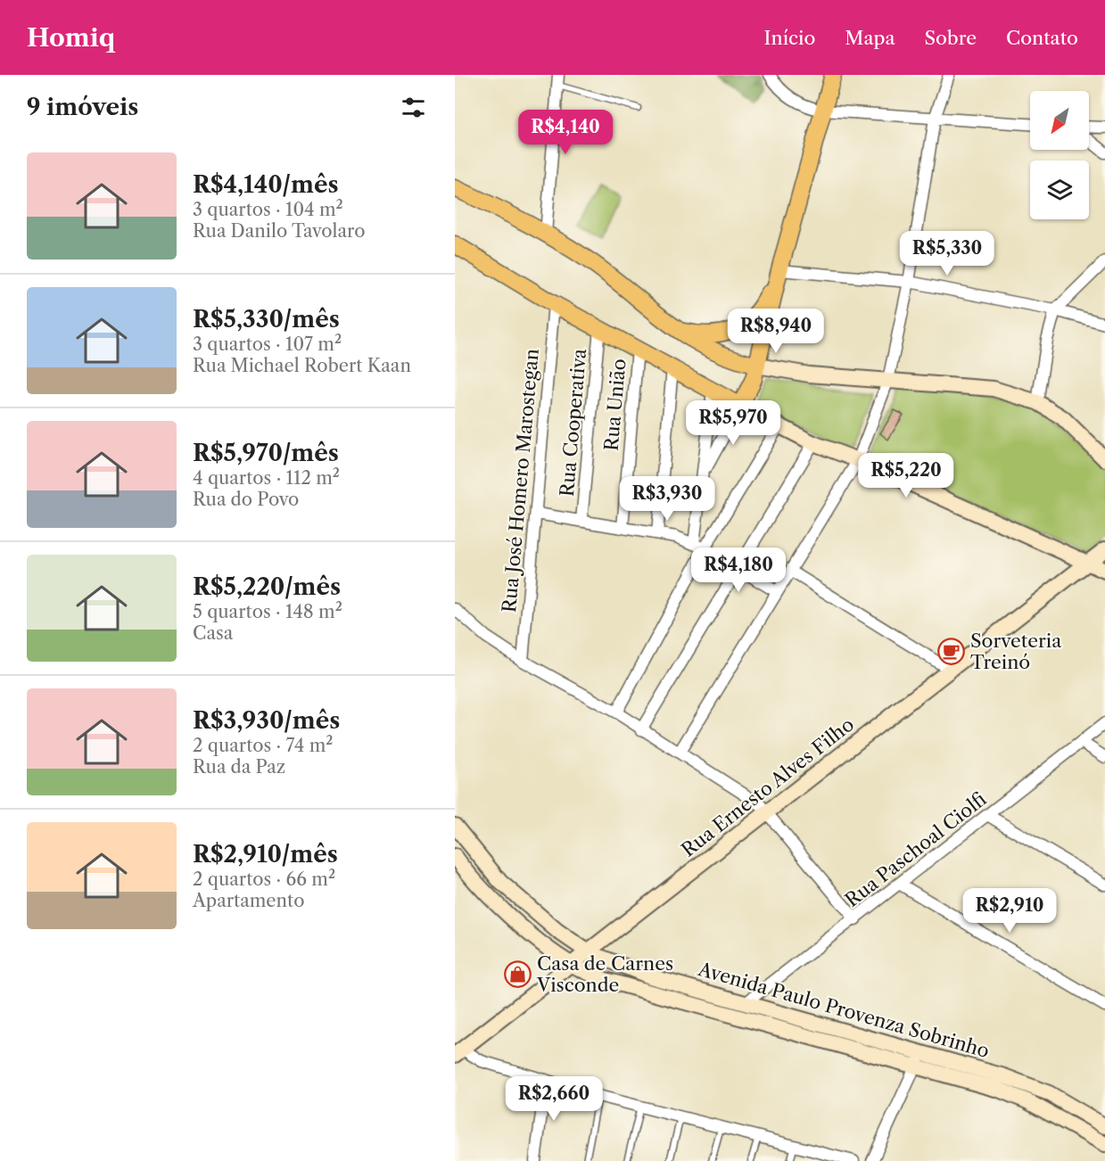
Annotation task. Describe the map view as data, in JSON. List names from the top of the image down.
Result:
{
  "streets": {
    "main road": ["Rua Ernesto Alves Filho", "Avenida Paulo Provenza Sobrinho"],
    "street": [
      "Rua União",
      "Rua Cooperativa",
      "Rua José Homero Marostegan",
      "Rua Paschoal Ciolfi"
    ]
  },
  "crossings": [
    ["Rua Ernesto Alves Filho", "Avenida Paulo Provenza Sobrinho"],
    ["Rua Paschoal Ciolfi", "Avenida Paulo Provenza Sobrinho"]
  ],
  "places": {
    "cafe": ["Sorveteria Treinó"],
    "shop": ["Casa de Carnes Visconde"]
  },
  "north": "bottom left",
  "page": {
    "header": "Homiq",
    "nav": [
      "Início",
      "Mapa",
      "Sobre",
      "Contato"
    ],
    "heading": "9 imóveis",
    "price": [
      "R$4,140",
      "R$5,330",
      "R$8,940",
      "R$5,970",
      "R$5,220",
      "R$3,930",
      "R$4,180",
      "R$2,910",
      "R$2,660"
    ],
    "list": [
      {
        "name": "R$4,140/mês",
        "note": "3 quartos · 104 m² · Rua Danilo Tavolaro"
      },
      {
        "name": "R$5,330/mês",
        "note": "3 quartos · 107 m² · Rua Michael Robert Kaan"
      },
      {
        "name": "R$5,970/mês",
        "note": "4 quartos · 112 m² · Rua do Povo"
      },
      {
        "name": "R$5,220/mês",
        "note": "5 quartos · 148 m² · Casa"
      },
      {
        "name": "R$3,930/mês",
        "note": "2 quartos · 74 m² · Rua da Paz"
      },
      {
        "name": "R$2,910/mês",
        "note": "2 quartos · 66 m² · Apartamento"
      }
    ]
  }
}
